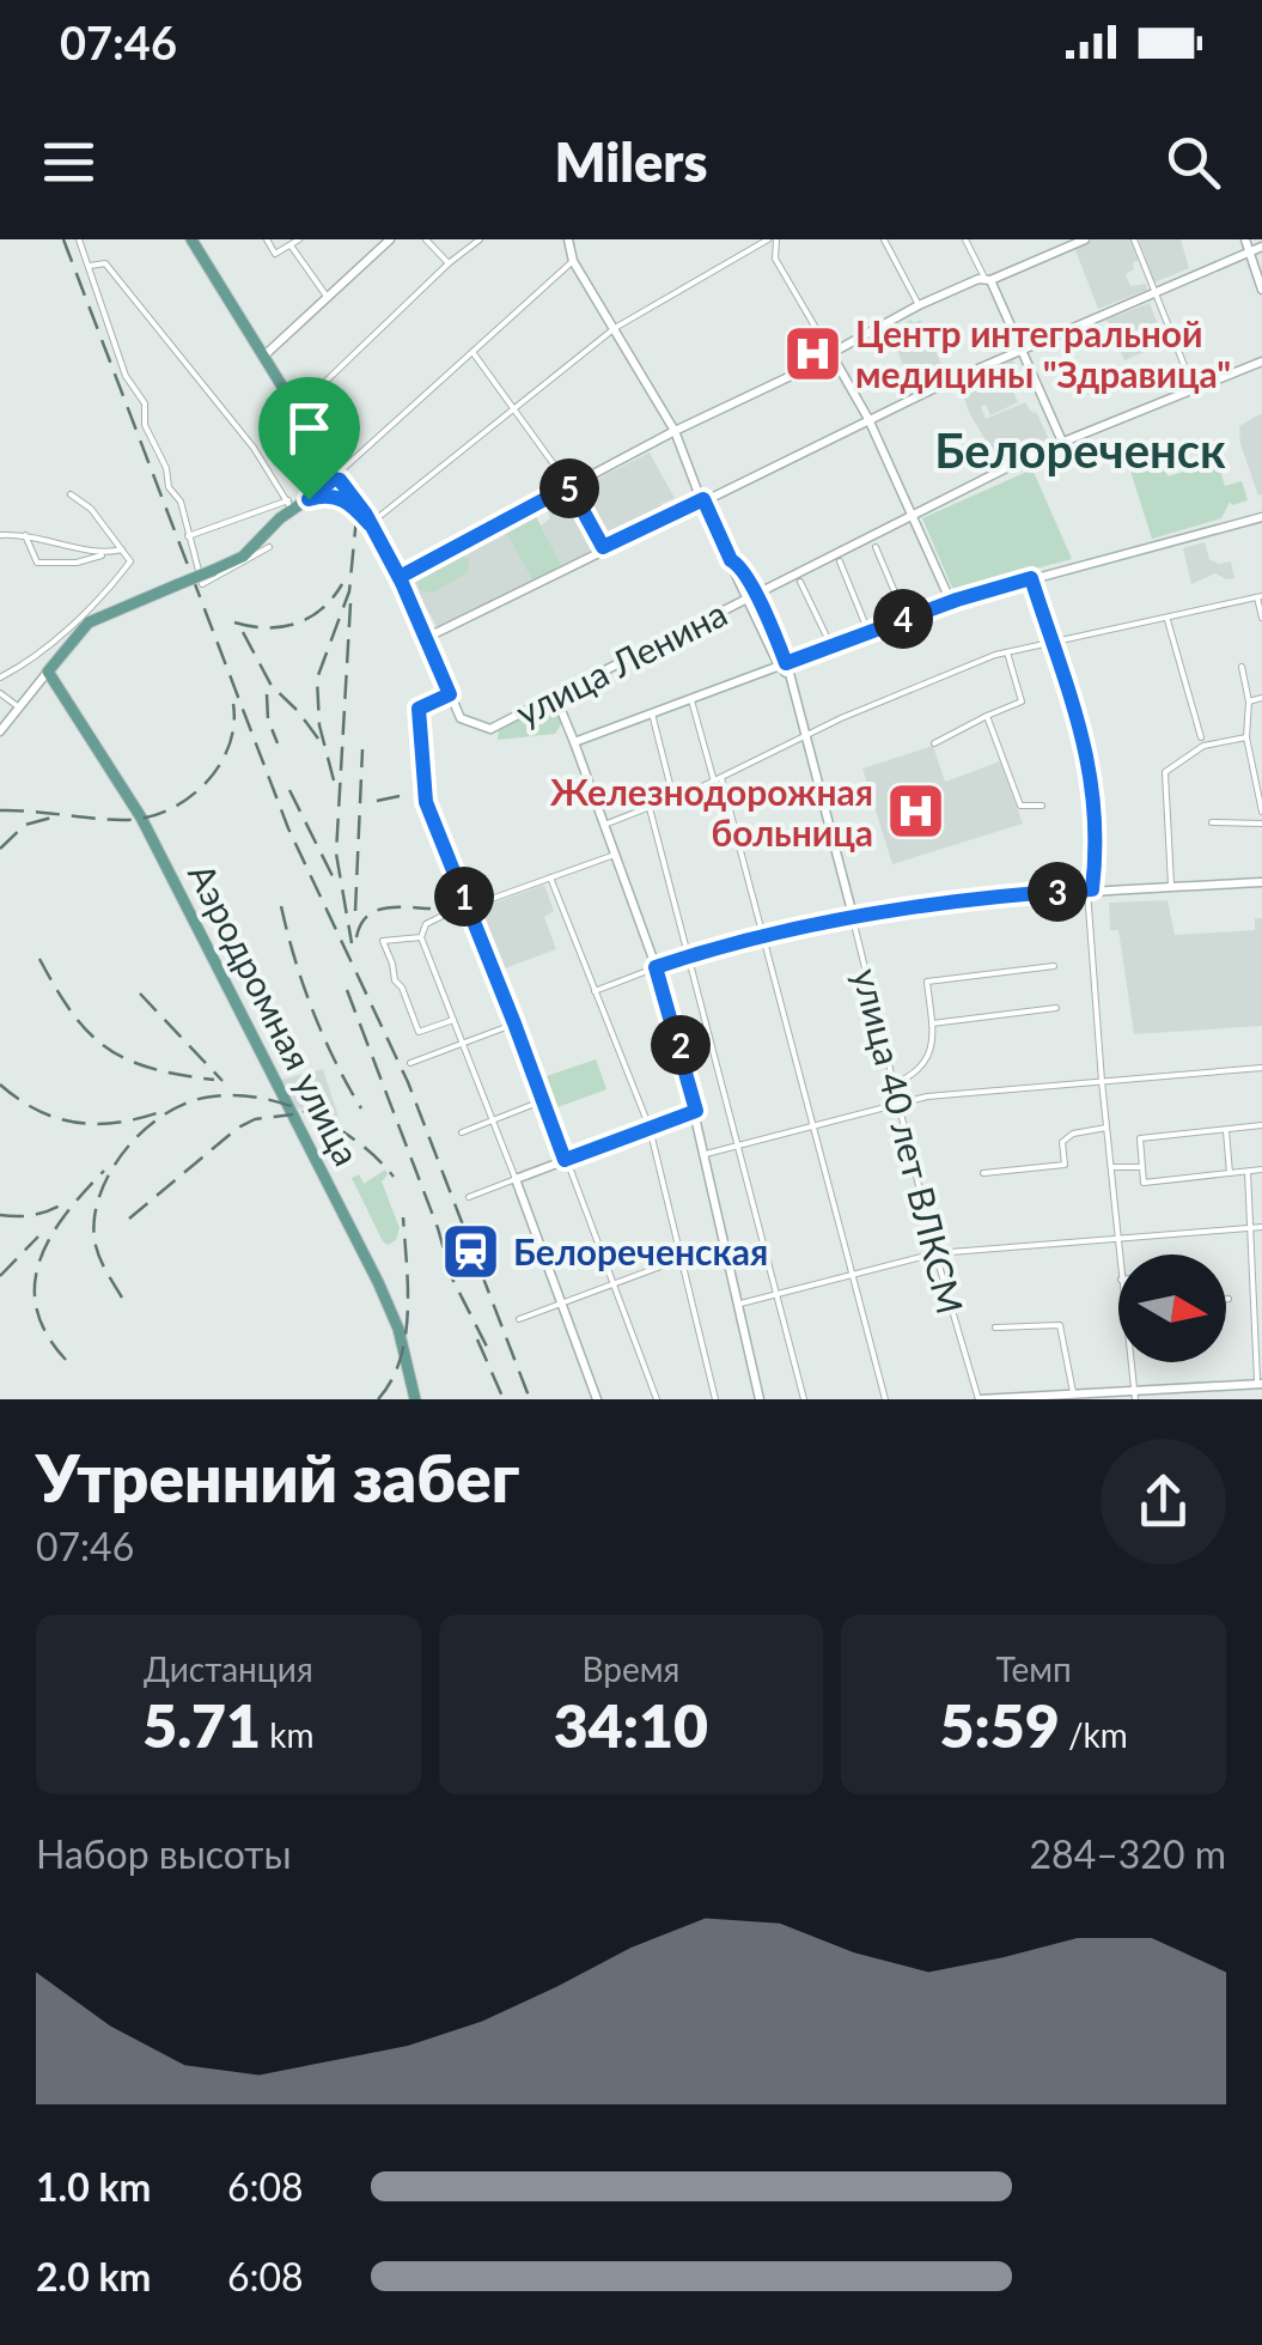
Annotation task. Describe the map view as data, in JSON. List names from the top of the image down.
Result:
{
  "streets": {
    "main road": ["Аэродромная улица"],
    "street": ["улица Ленина", "улица 40 лет ВЛКСМ"]
  },
  "crossings": [
    ["улица Ленина", "улица 40 лет ВЛКСМ"]
  ],
  "districts": ["Белореченск"],
  "places": {
    "hospital": ["Центр интегральной медицины \"Здравица\"", "Железнодорожная больница"],
    "station": ["Белореченская"]
  },
  "north": "right",
  "page": {
    "status": "07:46",
    "header": "Milers",
    "pins": [
      "5",
      "4",
      "3",
      "1",
      "2"
    ],
    "heading": ["Утренний забег", "07:46"],
    "stats": [
      ["Дистанция", "5.71 km"],
      ["Время", "34:10"],
      ["Темп", "5:59 /km"]
    ],
    "chart": ["Набор высоты", "284–320 m"],
    "list": [
      {
        "name": "1.0 km",
        "note": "6:08"
      },
      {
        "name": "2.0 km",
        "note": "6:08"
      }
    ]
  }
}
